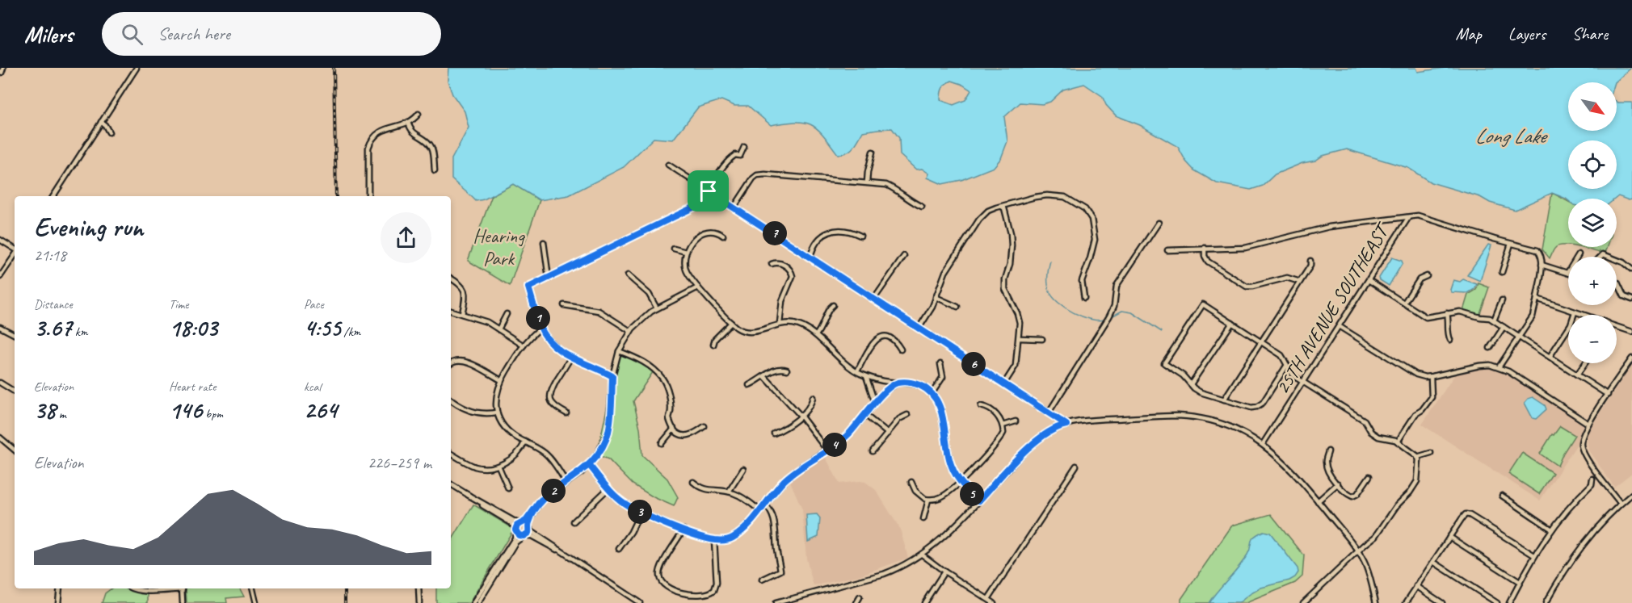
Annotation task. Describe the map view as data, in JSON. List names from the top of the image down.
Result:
{
  "streets": {
    "street": ["25TH AVENUE SOUTHEAST"]
  },
  "water": ["Long Lake"],
  "parks": ["Hearing Park"],
  "north": "bottom right",
  "page": {
    "header": "Milers",
    "search": "Search here",
    "nav": ["Map", "Layers", "Share"],
    "map_buttons": ["+", "−"],
    "heading": ["Evening run", "21:18"],
    "pins": [
      "7",
      "1",
      "6",
      "4",
      "2",
      "5",
      "3"
    ],
    "stats": [
      ["Distance", "3.67 km"],
      ["Time", "18:03"],
      ["Pace", "4:55 /km"],
      ["Elevation", "38 m"],
      ["Heart rate", "146 bpm"],
      ["kcal", "264"]
    ],
    "chart": ["Elevation", "226–259 m"]
  }
}
